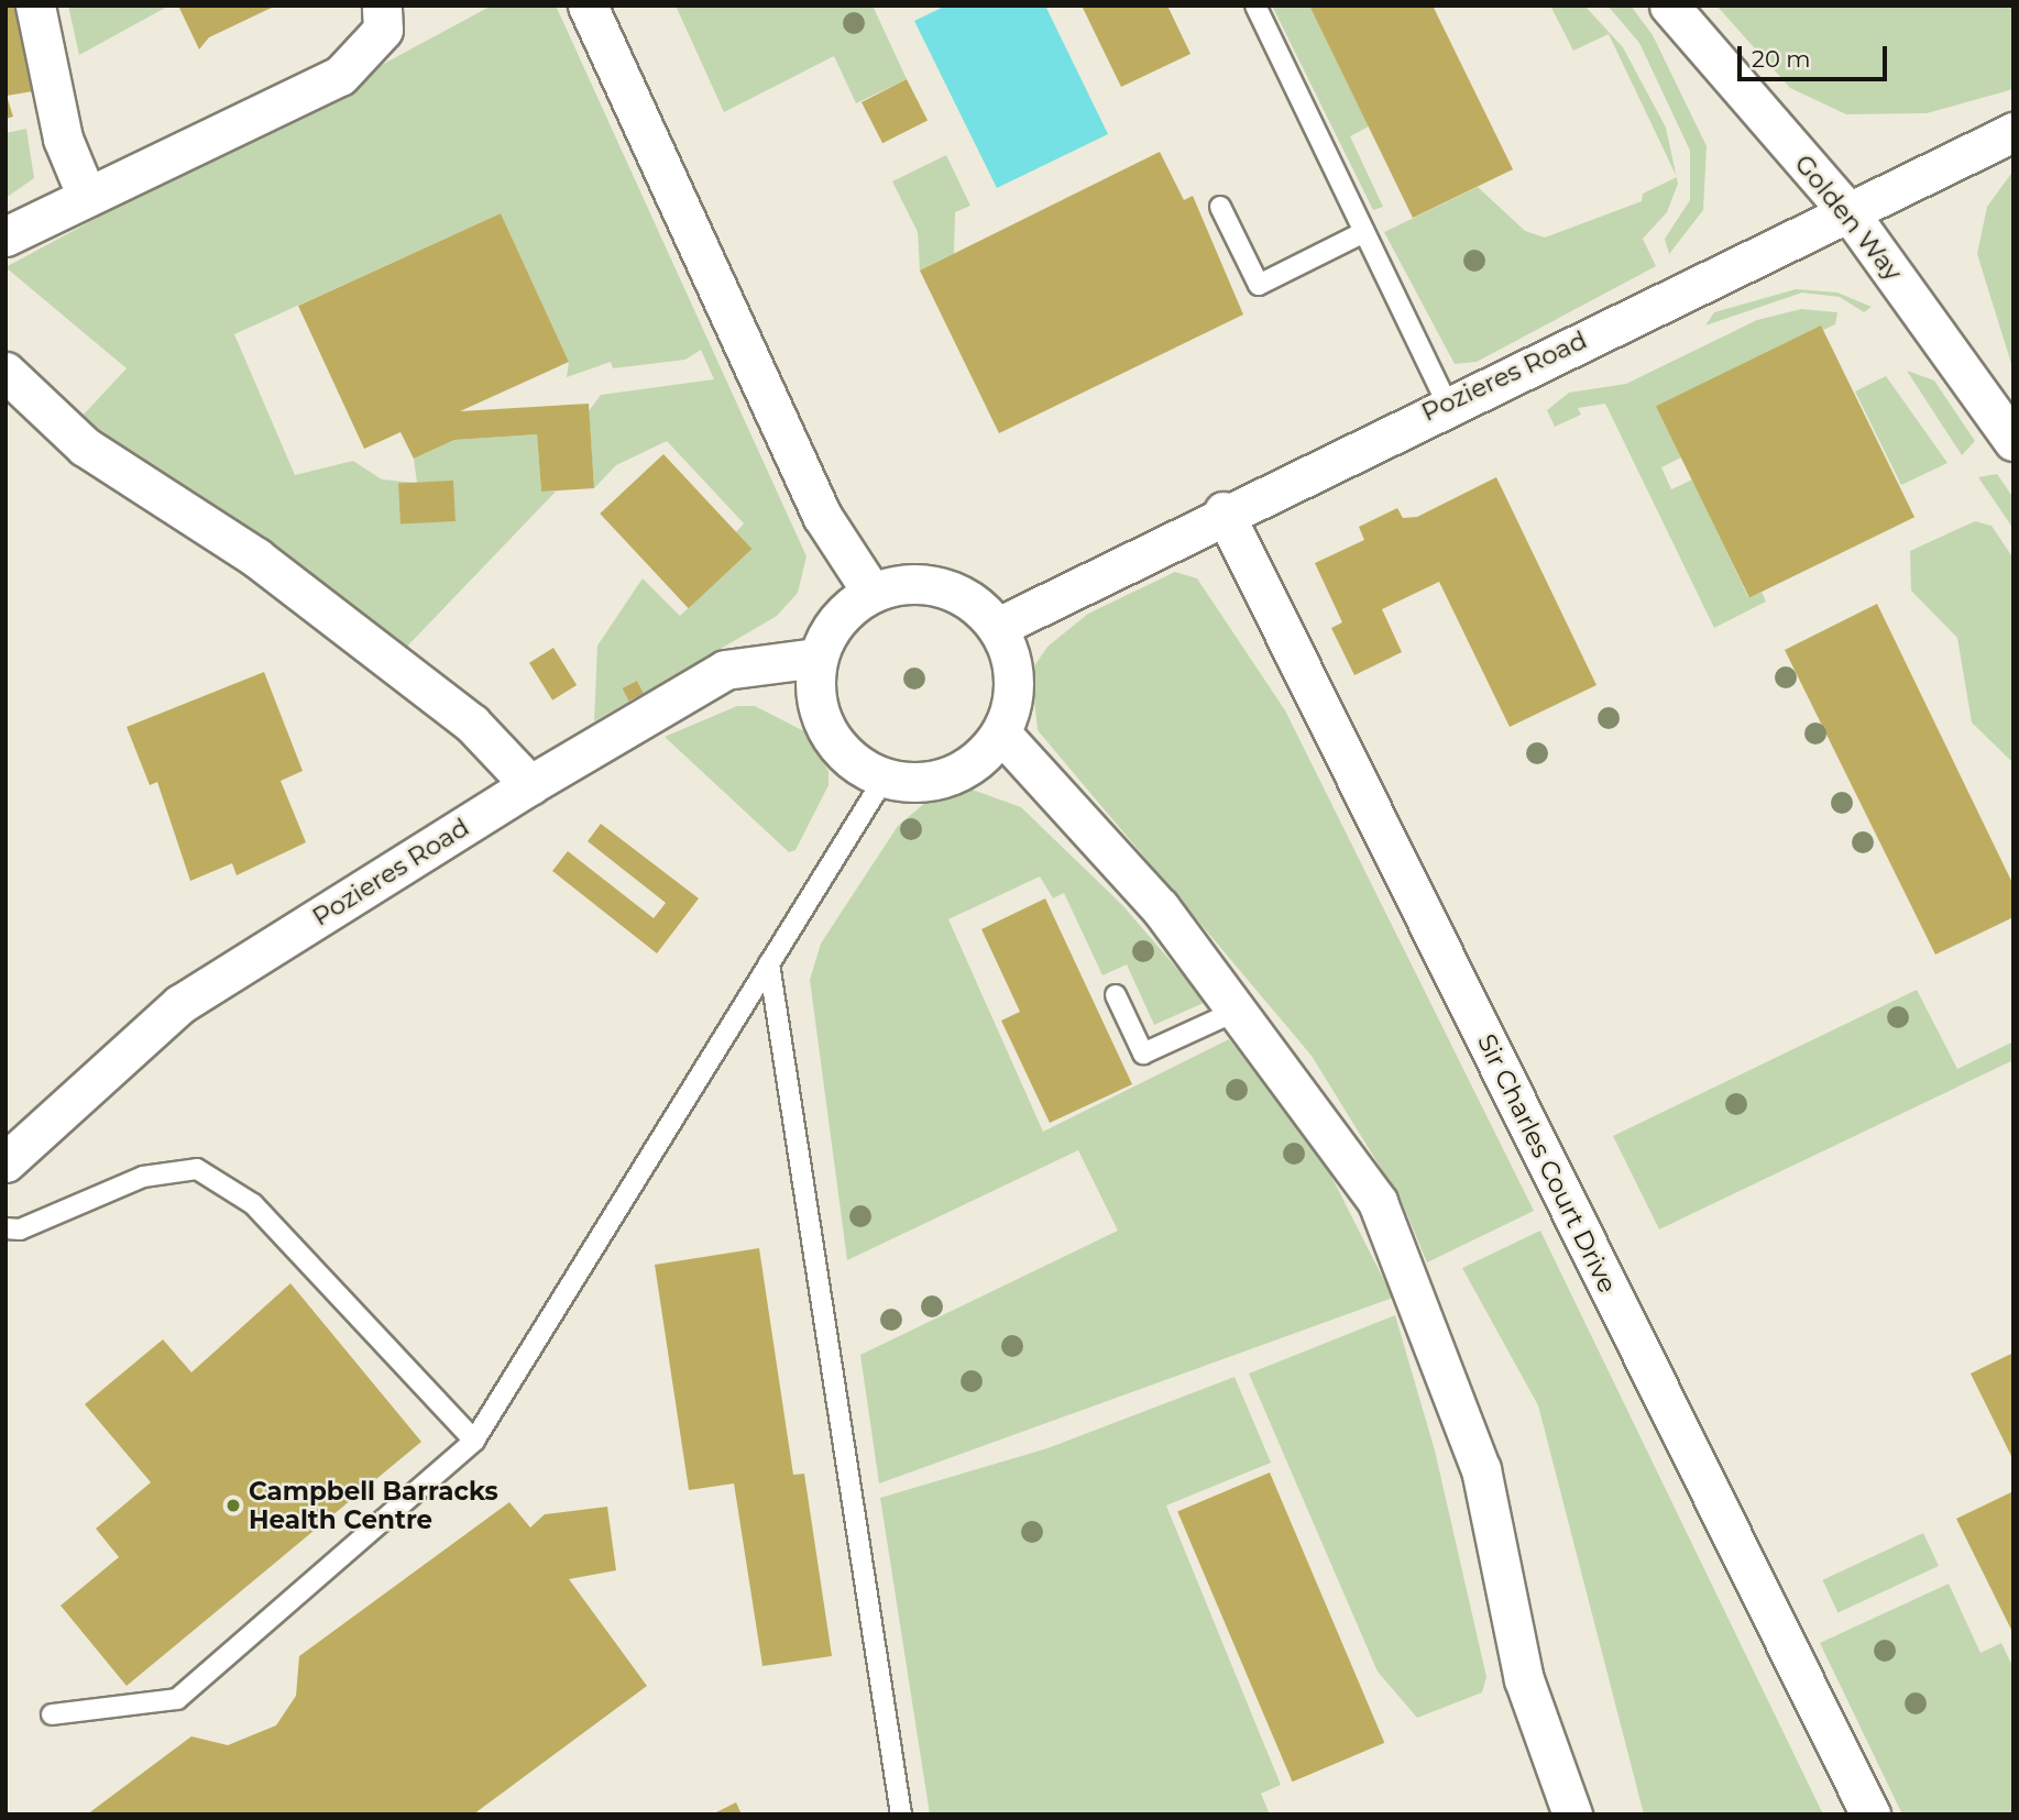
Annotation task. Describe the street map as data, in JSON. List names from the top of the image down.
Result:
{
  "streets": {
    "street": ["Golden Way", "Pozieres Road", "Sir Charles Court Drive"]
  },
  "crossings": [
    ["Golden Way", "Pozieres Road"],
    ["Pozieres Road", "Sir Charles Court Drive"]
  ],
  "places": ["Campbell Barracks Health Centre"],
  "scale_bar": "20 m"
}
